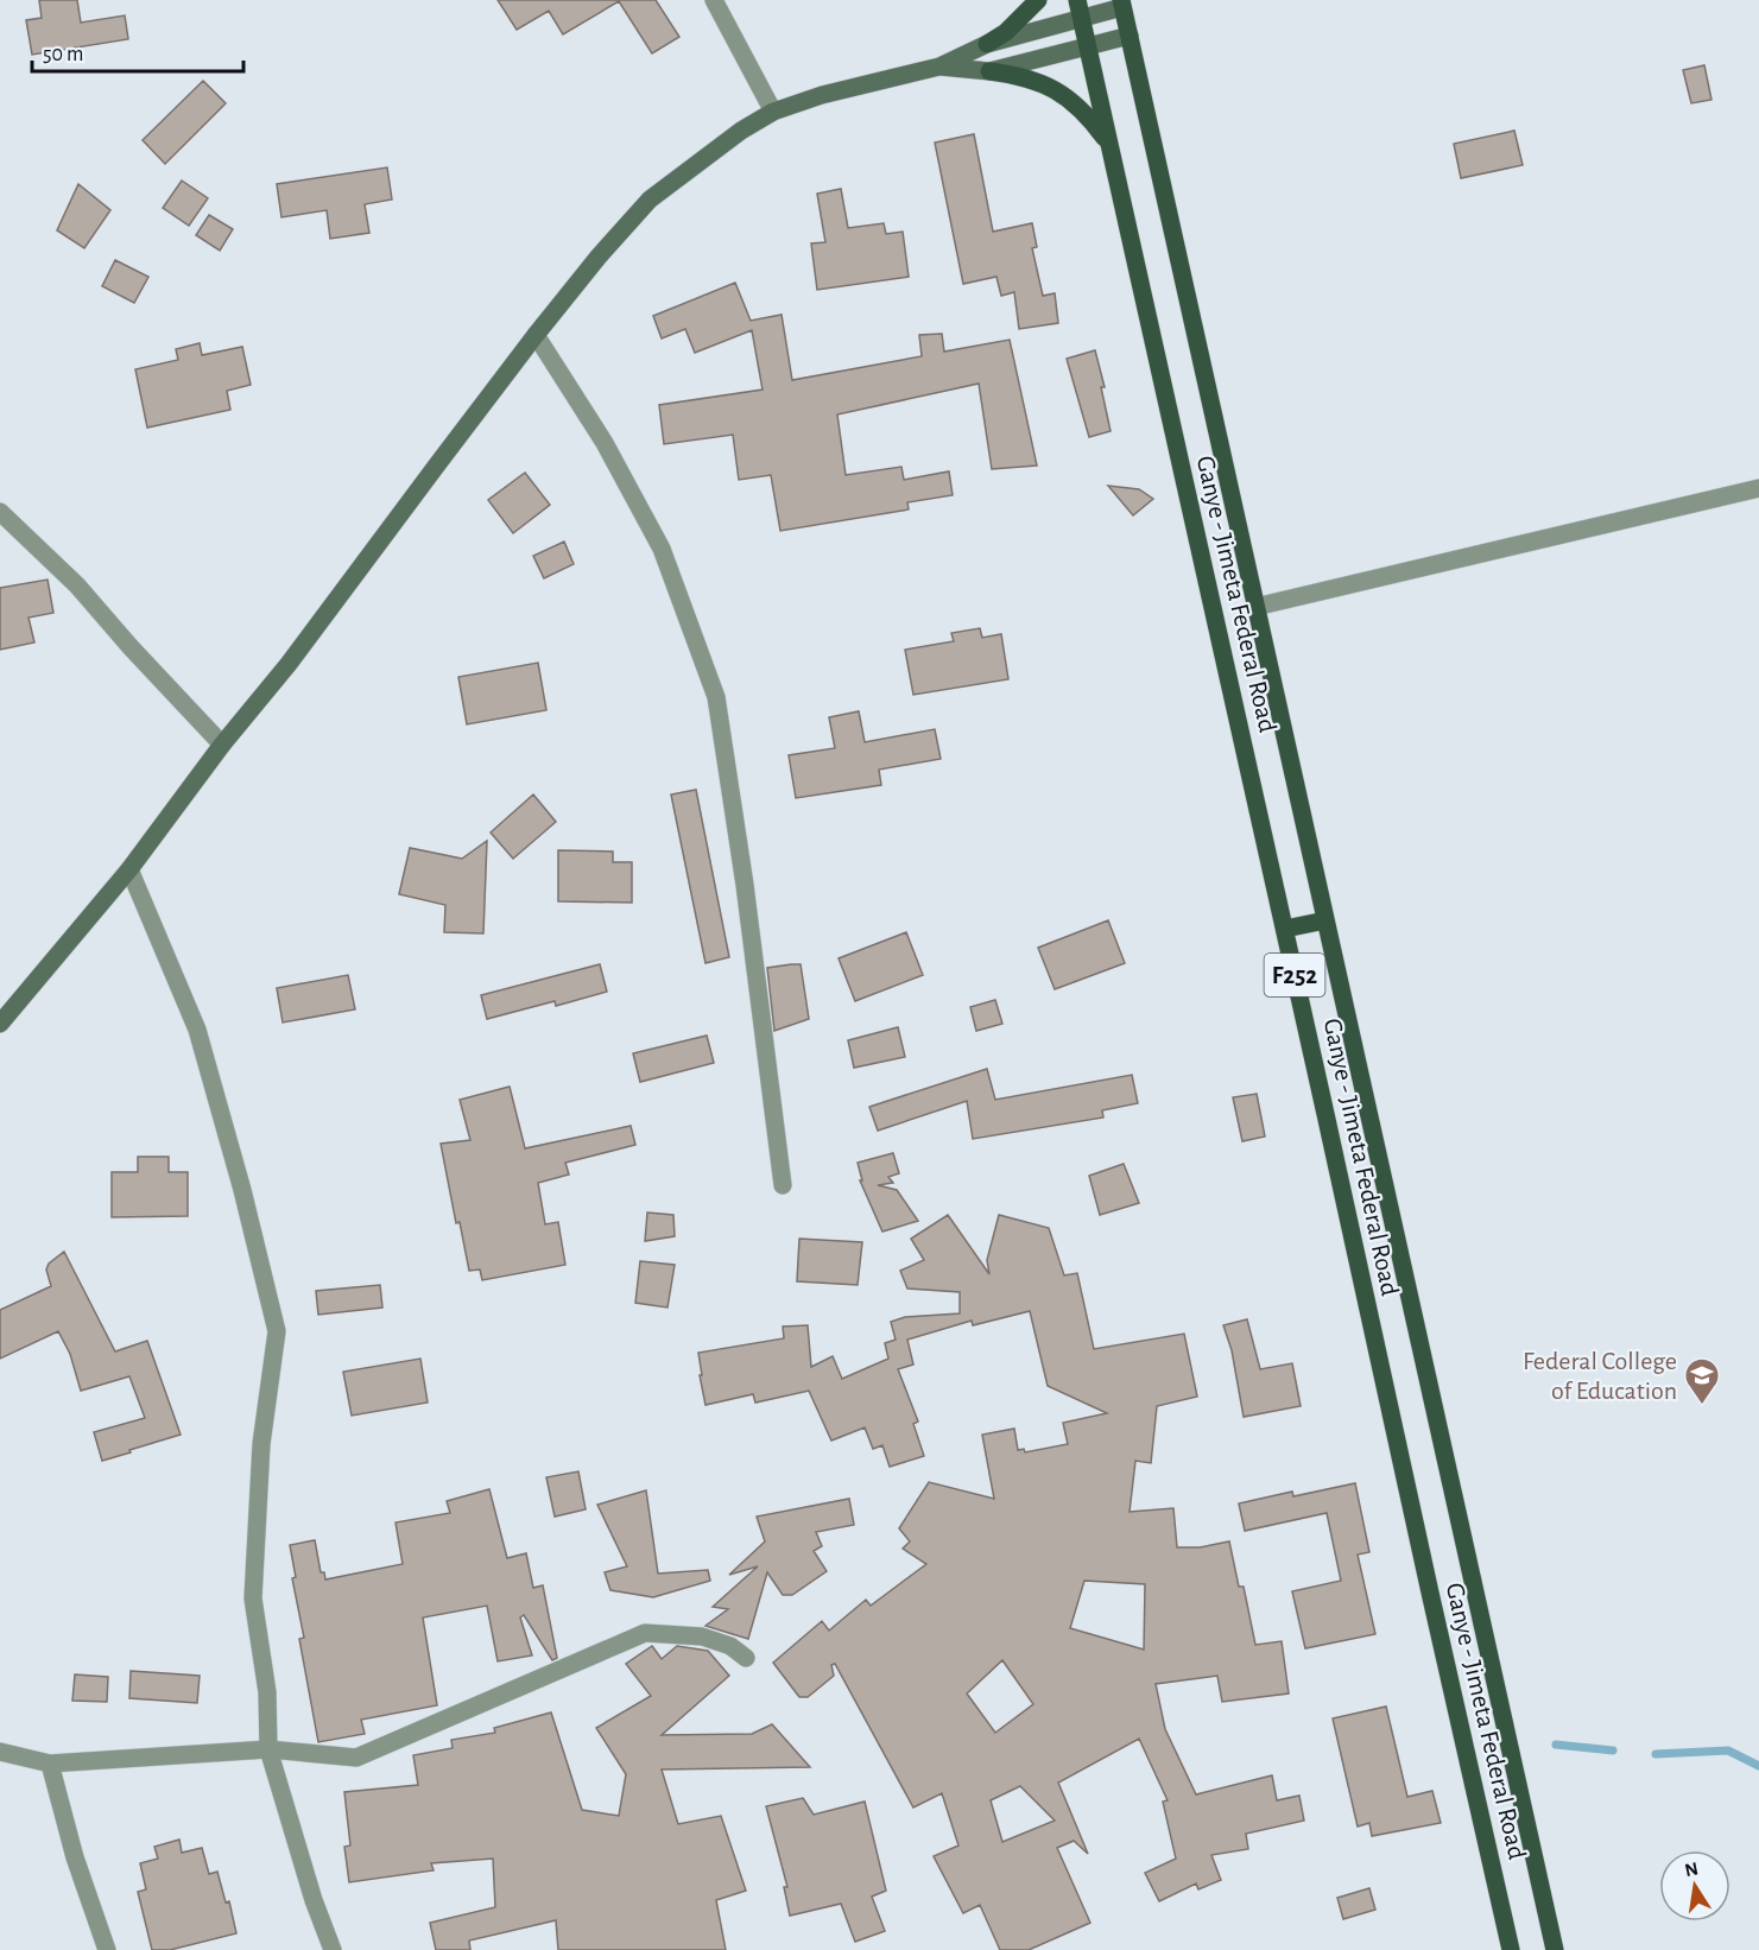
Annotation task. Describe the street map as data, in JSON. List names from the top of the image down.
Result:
{
  "streets": {
    "main road": ["Ganye - Jimeta Federal Road", "F252"]
  },
  "places": {
    "school or university": ["Federal College of Education"]
  },
  "scale_bar": "50 m",
  "north": "top"
}
